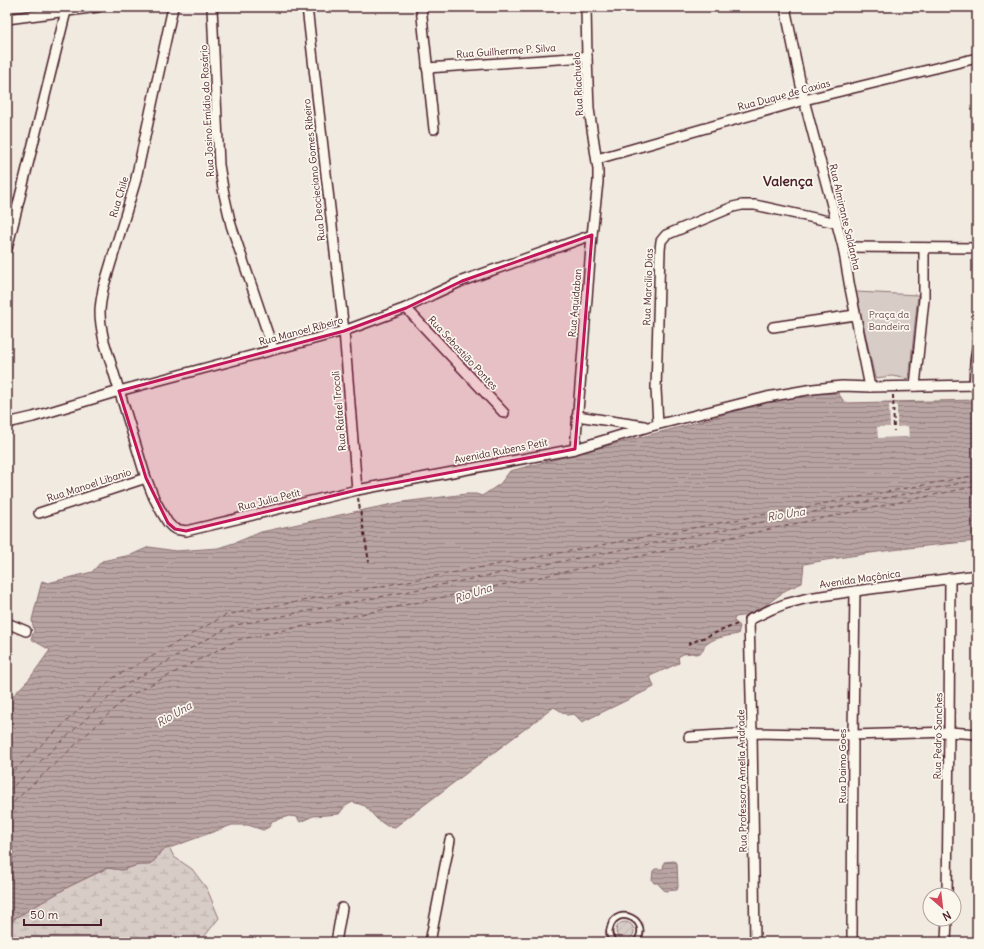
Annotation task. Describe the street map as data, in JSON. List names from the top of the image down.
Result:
{
  "streets": {
    "street": [
      "Rua Guilherme P. Silva",
      "Rua Riachuelo",
      "Rua Duque de Caxias",
      "Rua Josino Emídio do Rosário",
      "Rua Deocieciano Gomes Ribeiro",
      "Rua Chile",
      "Rua Almirante Saldanha",
      "Rua Marcílio Dias",
      "Rua Aquidaban",
      "Rua Manoel Ribeiro",
      "Rua Sebastião Pontes",
      "Rua Rafael Trocoli",
      "Avenida Rubens Petit",
      "Rua Manoel Libanio",
      "Rua Julia Petit",
      "Avenida Maçônica",
      "Rua Pedro Sanches",
      "Rua Daimo Goes",
      "Rua Professora Amelia Andrade"
    ]
  },
  "crossings": [
    ["Rua Guilherme P. Silva", "Rua Riachuelo"],
    ["Rua Riachuelo", "Rua Duque de Caxias"],
    ["Rua Riachuelo", "Rua Aquidaban"],
    ["Rua Duque de Caxias", "Rua Almirante Saldanha"],
    ["Rua Duque de Caxias", "Rua Aquidaban"],
    ["Rua Josino Emídio do Rosário", "Rua Manoel Ribeiro"],
    ["Rua Deocieciano Gomes Ribeiro", "Rua Manoel Ribeiro"],
    ["Rua Deocieciano Gomes Ribeiro", "Rua Rafael Trocoli"],
    ["Rua Chile", "Rua Manoel Ribeiro"],
    ["Rua Chile", "Rua Manoel Libanio"],
    ["Rua Chile", "Rua Julia Petit"],
    ["Rua Almirante Saldanha", "Rua Marcílio Dias"],
    ["Rua Almirante Saldanha", "Avenida Rubens Petit"],
    ["Rua Marcílio Dias", "Avenida Rubens Petit"],
    ["Rua Aquidaban", "Rua Manoel Ribeiro"],
    ["Rua Aquidaban", "Avenida Rubens Petit"],
    ["Rua Manoel Ribeiro", "Rua Sebastião Pontes"],
    ["Rua Manoel Ribeiro", "Rua Rafael Trocoli"],
    ["Rua Rafael Trocoli", "Avenida Rubens Petit"],
    ["Rua Rafael Trocoli", "Rua Julia Petit"],
    ["Avenida Rubens Petit", "Rua Julia Petit"],
    ["Avenida Maçônica", "Rua Pedro Sanches"],
    ["Avenida Maçônica", "Rua Daimo Goes"],
    ["Avenida Maçônica", "Rua Professora Amelia Andrade"]
  ],
  "districts": ["Valença"],
  "water": ["Rio Una"],
  "parks": ["Praça da Bandeira"],
  "scale_bar": "50 m",
  "north": "bottom right"
}
